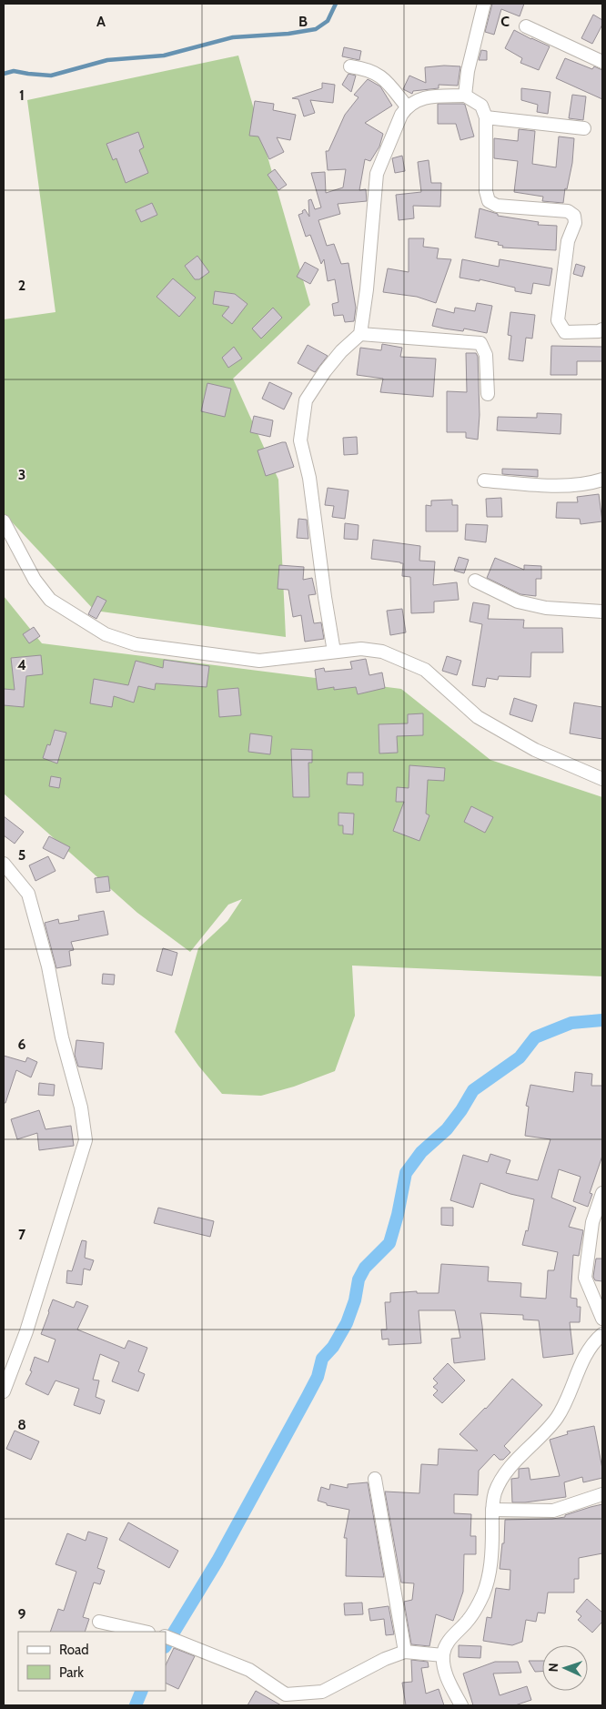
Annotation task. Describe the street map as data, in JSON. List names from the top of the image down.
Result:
{
  "legend": ["Road", "Park"],
  "north": "left",
  "grid": {
    "columns": ["A", "B", "C"],
    "rows": [
      "1",
      "2",
      "3",
      "4",
      "5",
      "6",
      "7",
      "8",
      "9"
    ]
  }
}
